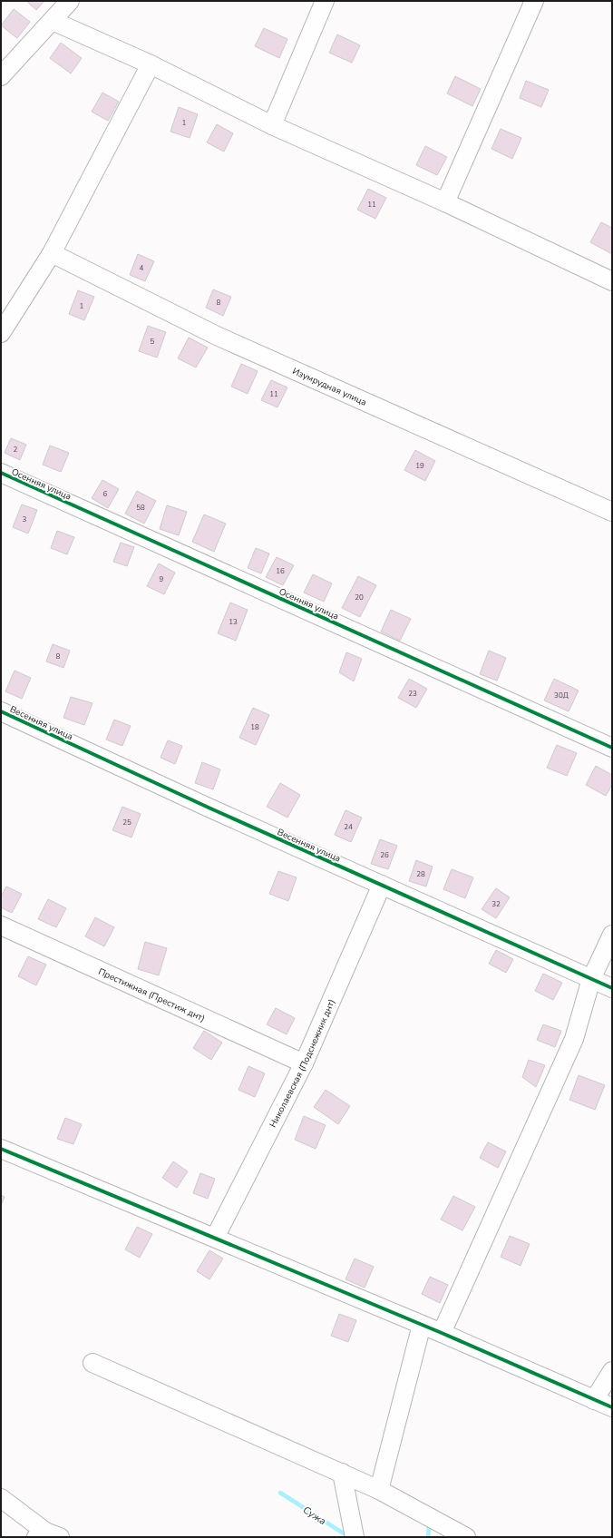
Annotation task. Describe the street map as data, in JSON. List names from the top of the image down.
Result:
{
  "streets": {
    "street": [
      "Изумрудная улица",
      "Осенняя улица",
      "Весенняя улица",
      "Престижная (Престиж днт)",
      "Николаевская (Подснежник днт)"
    ]
  },
  "crossings": [
    ["Весенняя улица", "Николаевская (Подснежник днт)"],
    ["Престижная (Престиж днт)", "Николаевская (Подснежник днт)"]
  ],
  "water": ["Сужа"],
  "house_numbers": [
    "1",
    "11",
    "4",
    "8",
    "1",
    "5",
    "11",
    "2",
    "19",
    "6",
    "58",
    "3",
    "16",
    "9",
    "20",
    "13",
    "8",
    "23",
    "30Д",
    "18",
    "25",
    "24",
    "26",
    "28",
    "32"
  ]
}
